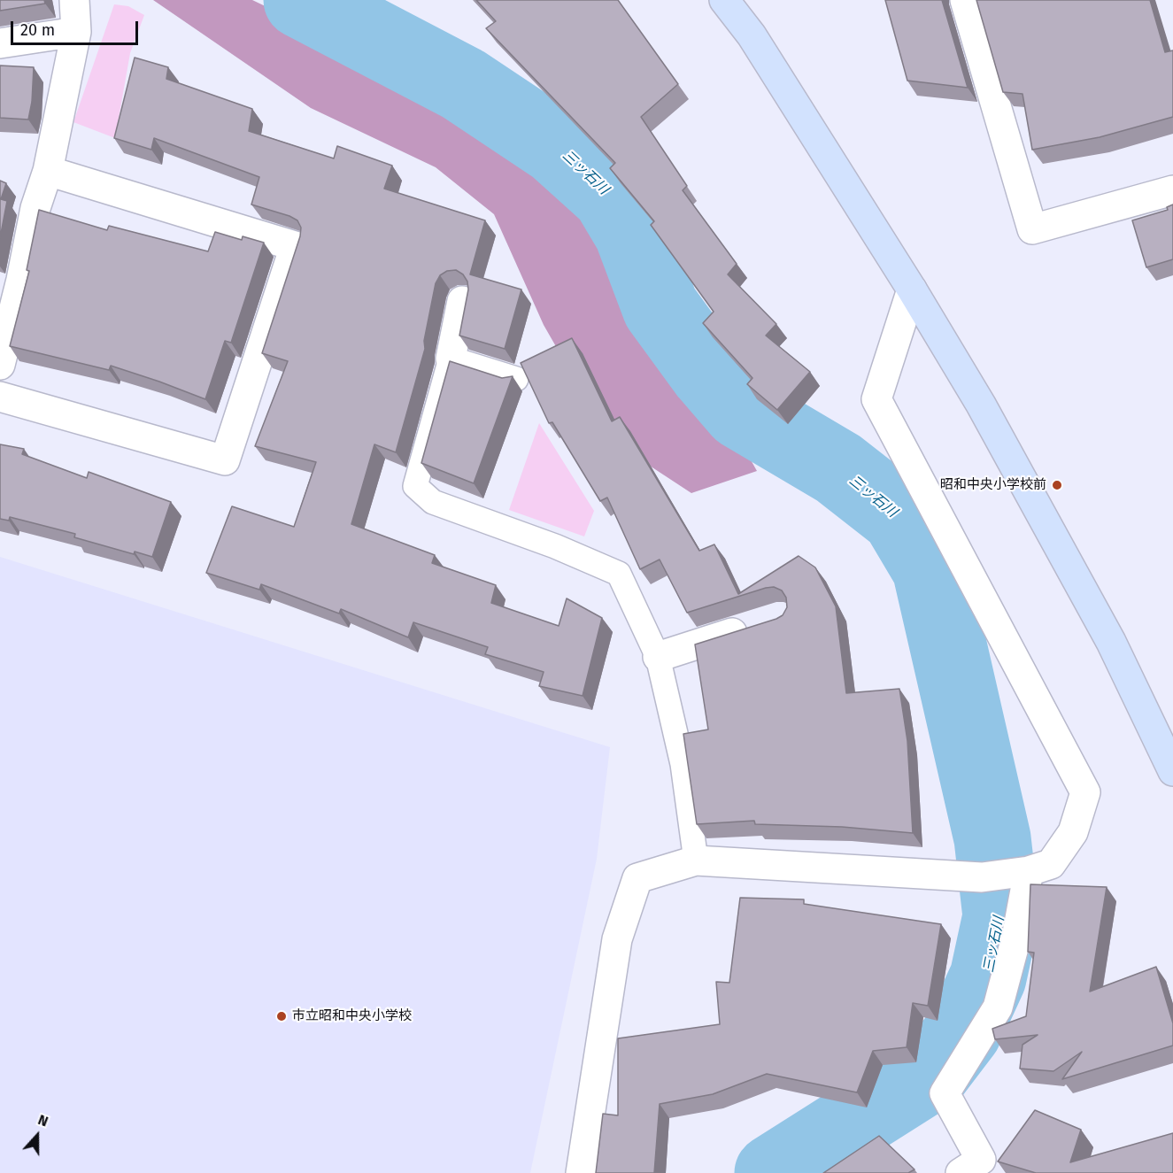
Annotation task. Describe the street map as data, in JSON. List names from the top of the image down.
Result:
{
  "water": ["三ッ石川"],
  "places": ["昭和中央小学校前", "市立昭和中央小学校"],
  "scale_bar": "20 m",
  "north": "top"
}
